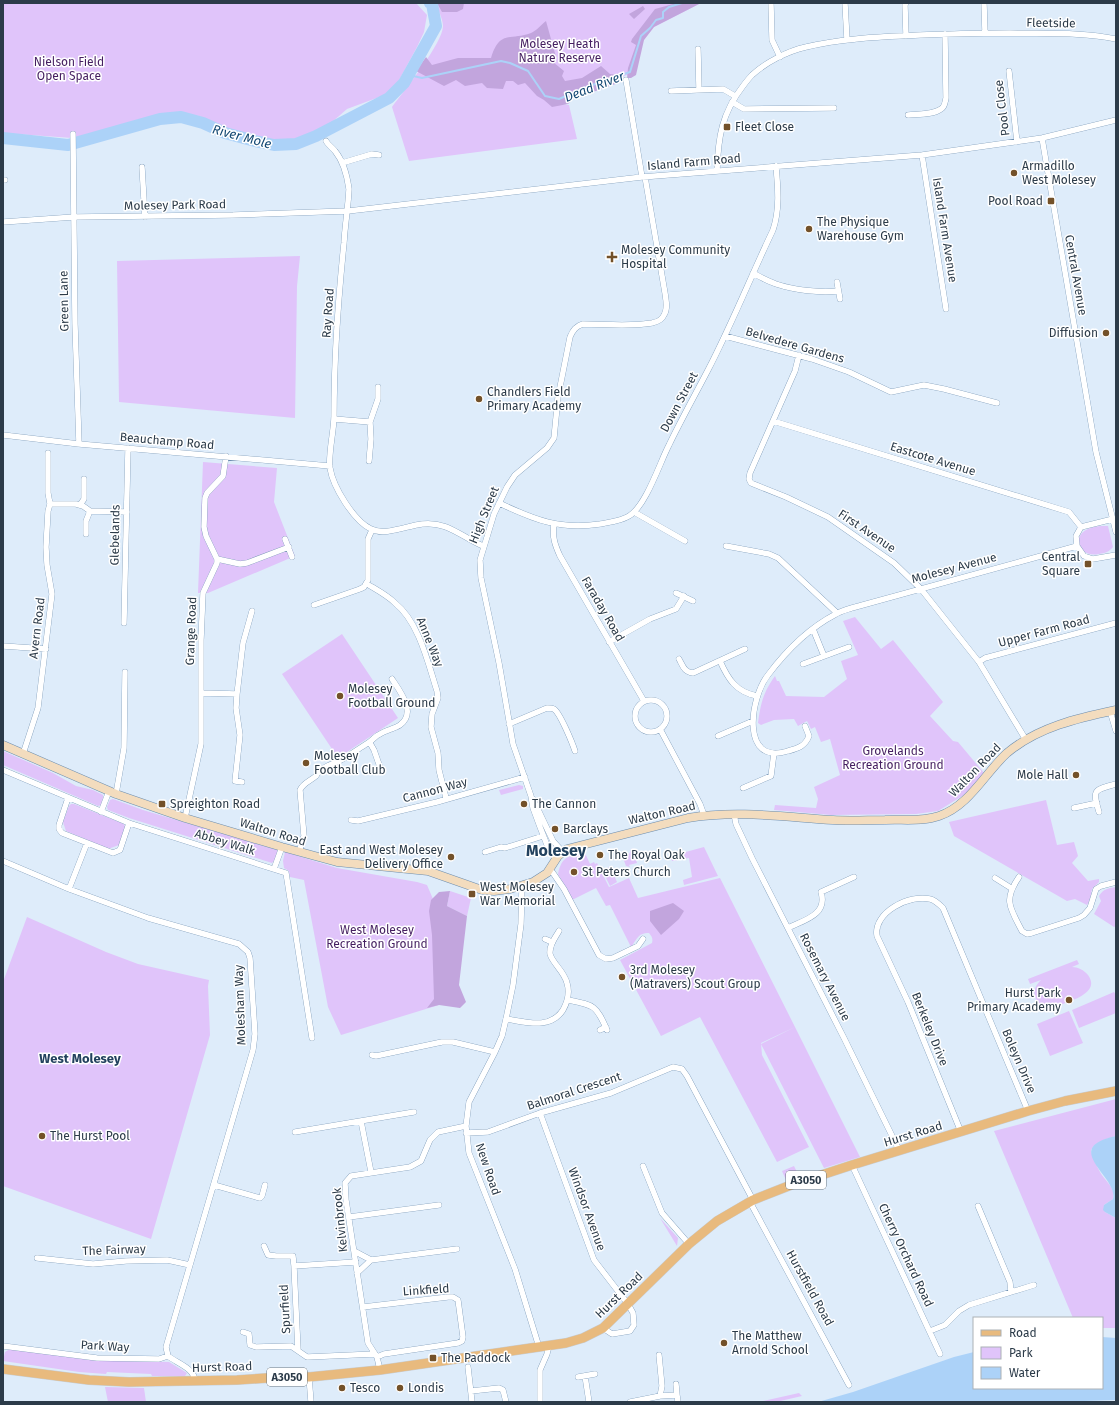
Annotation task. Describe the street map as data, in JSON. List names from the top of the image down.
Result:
{
  "streets": {
    "main road": ["Walton Road", "Hurst Road", "A3050"],
    "street": [
      "Fleetside",
      "Pool Close",
      "Island Farm Road",
      "Molesey Park Road",
      "Island Farm Avenue",
      "Central Avenue",
      "Green Lane",
      "Ray Road",
      "Belvedere Gardens",
      "Down Street",
      "Beauchamp Road",
      "Eastcote Avenue",
      "High Street",
      "First Avenue",
      "Glebelands",
      "Molesey Avenue",
      "Faraday Road",
      "Avern Road",
      "Grange Road",
      "Upper Farm Road",
      "Anne Way",
      "Cannon Way",
      "Abbey Walk",
      "Rosemary Avenue",
      "Molesham Way",
      "Berkeley Drive",
      "Boleyn Drive",
      "Balmoral Crescent",
      "New Road",
      "Windsor Avenue",
      "Kelvinbrook",
      "The Fairway",
      "Cherry Orchard Road",
      "Hurstfield Road",
      "Linkfield",
      "Spurfield",
      "Park Way"
    ]
  },
  "crossings": [
    ["Fleetside", "Island Farm Road"],
    ["Pool Close", "Island Farm Road"],
    ["Island Farm Road", "Molesey Park Road"],
    ["Island Farm Road", "Island Farm Avenue"],
    ["Island Farm Road", "Central Avenue"],
    ["Island Farm Road", "Ray Road"],
    ["Island Farm Road", "Down Street"],
    ["Island Farm Road", "High Street"],
    ["Molesey Park Road", "Green Lane"],
    ["Molesey Park Road", "Ray Road"],
    ["Green Lane", "Beauchamp Road"],
    ["Ray Road", "Beauchamp Road"],
    ["Belvedere Gardens", "Down Street"],
    ["Belvedere Gardens", "First Avenue"],
    ["Down Street", "High Street"],
    ["Down Street", "Faraday Road"],
    ["Beauchamp Road", "Glebelands"],
    ["Eastcote Avenue", "First Avenue"],
    ["High Street", "Walton Road"],
    ["High Street", "Cannon Way"],
    ["First Avenue", "Molesey Avenue"],
    ["First Avenue", "Upper Farm Road"],
    ["First Avenue", "Walton Road"],
    ["Avern Road", "Walton Road"],
    ["Grange Road", "Walton Road"],
    ["Anne Way", "Cannon Way"],
    ["Walton Road", "Rosemary Avenue"],
    ["Walton Road", "New Road"],
    ["Rosemary Avenue", "Hurst Road"],
    ["Molesham Way", "The Fairway"],
    ["Molesham Way", "Park Way"],
    ["Berkeley Drive", "Boleyn Drive"],
    ["Berkeley Drive", "Hurst Road"],
    ["Boleyn Drive", "Hurst Road"],
    ["Balmoral Crescent", "Hurst Road"],
    ["Balmoral Crescent", "New Road"],
    ["Balmoral Crescent", "Windsor Avenue"],
    ["Balmoral Crescent", "Hurstfield Road"],
    ["Hurst Road", "New Road"],
    ["Hurst Road", "Windsor Avenue"],
    ["Hurst Road", "Kelvinbrook"],
    ["Hurst Road", "Cherry Orchard Road"],
    ["Hurst Road", "Hurstfield Road"],
    ["New Road", "Kelvinbrook"],
    ["Kelvinbrook", "Linkfield"]
  ],
  "districts": ["Molesey", "West Molesey"],
  "water": ["Dead River", "River Mole"],
  "parks": [
    "Molesey Heath Nature Reserve",
    "Nielson Field Open Space",
    "Grovelands Recreation Ground",
    "West Molesey Recreation Ground"
  ],
  "places": {
    "transit": [
      "Fleet Close",
      "Pool Road",
      "Central Square",
      "Spreighton Road",
      "West Molesey War Memorial",
      "The Paddock"
    ],
    "other": [
      "Armadillo West Molesey",
      "The Physique Warehouse Gym",
      "Diffusion",
      "Chandlers Field Primary Academy",
      "Molesey Football Ground",
      "Molesey Football Club",
      "Mole Hall",
      "The Cannon",
      "Barclays",
      "The Royal Oak",
      "East and West Molesey Delivery Office",
      "St Peters Church",
      "3rd Molesey (Matravers) Scout Group",
      "Hurst Park Primary Academy",
      "The Hurst Pool",
      "The Matthew Arnold School",
      "Tesco",
      "Londis"
    ],
    "health": ["Molesey Community Hospital"]
  },
  "legend": ["Road", "Park", "Water"]
}
